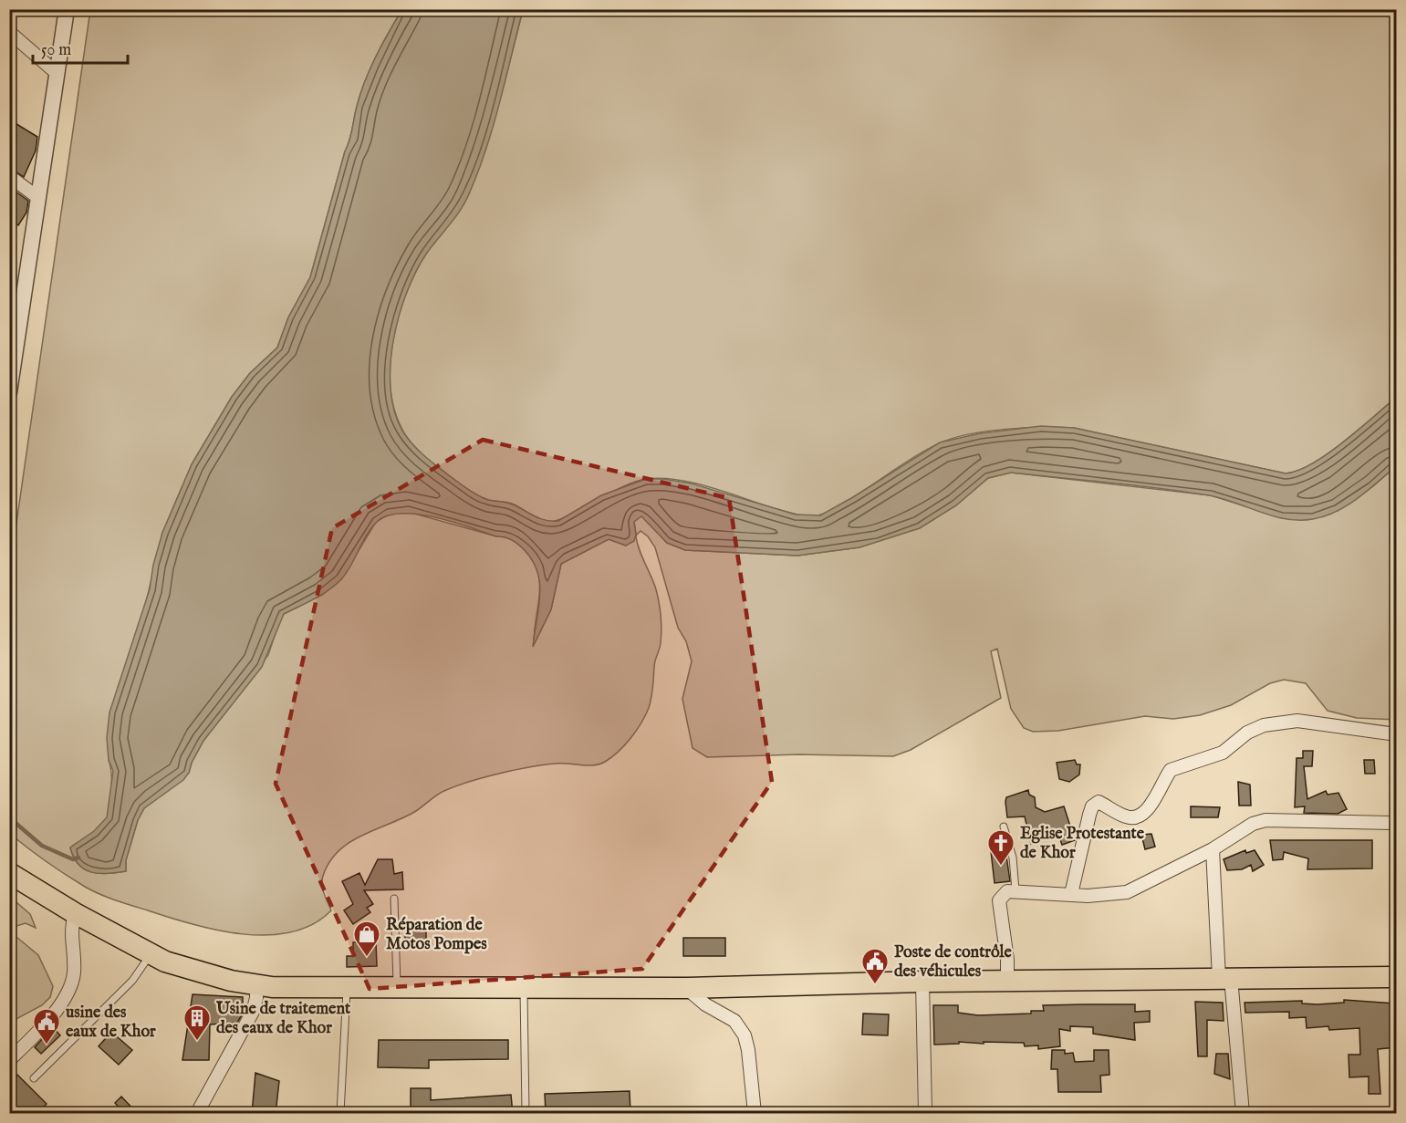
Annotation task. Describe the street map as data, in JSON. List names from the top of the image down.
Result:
{
  "places": {
    "church": ["Eglise Protestante de Khor"],
    "shop": ["Réparation de Motos Pompes"],
    "public building": ["Poste de contrôle des véhicules", "usine des eaux de Khor"],
    "building": ["Usine de traitement des eaux de Khor"]
  },
  "scale_bar": "50 m"
}
